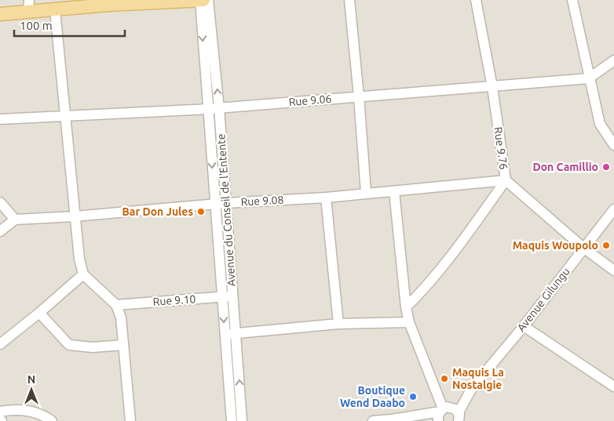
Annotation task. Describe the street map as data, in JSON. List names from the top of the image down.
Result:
{
  "streets": {
    "street": [
      "Rue 9.06",
      "Rue 9.76",
      "Rue 9.08",
      "Avenue du Conseil de l'Entente",
      "Avenue Gilungu",
      "Rue 9.10"
    ]
  },
  "crossings": [
    ["Rue 9.06", "Rue 9.76"],
    ["Rue 9.06", "Avenue du Conseil de l'Entente"],
    ["Rue 9.76", "Rue 9.08"],
    ["Rue 9.76", "Avenue Gilungu"],
    ["Rue 9.08", "Avenue du Conseil de l'Entente"],
    ["Avenue du Conseil de l'Entente", "Rue 9.10"]
  ],
  "places": [
    "Don Camillio",
    "Bar Don Jules",
    "Maquis Woupolo",
    "Maquis La Nostalgie",
    "Boutique Wend Daabo"
  ],
  "scale_bar": "100 m",
  "north": "top"
}
